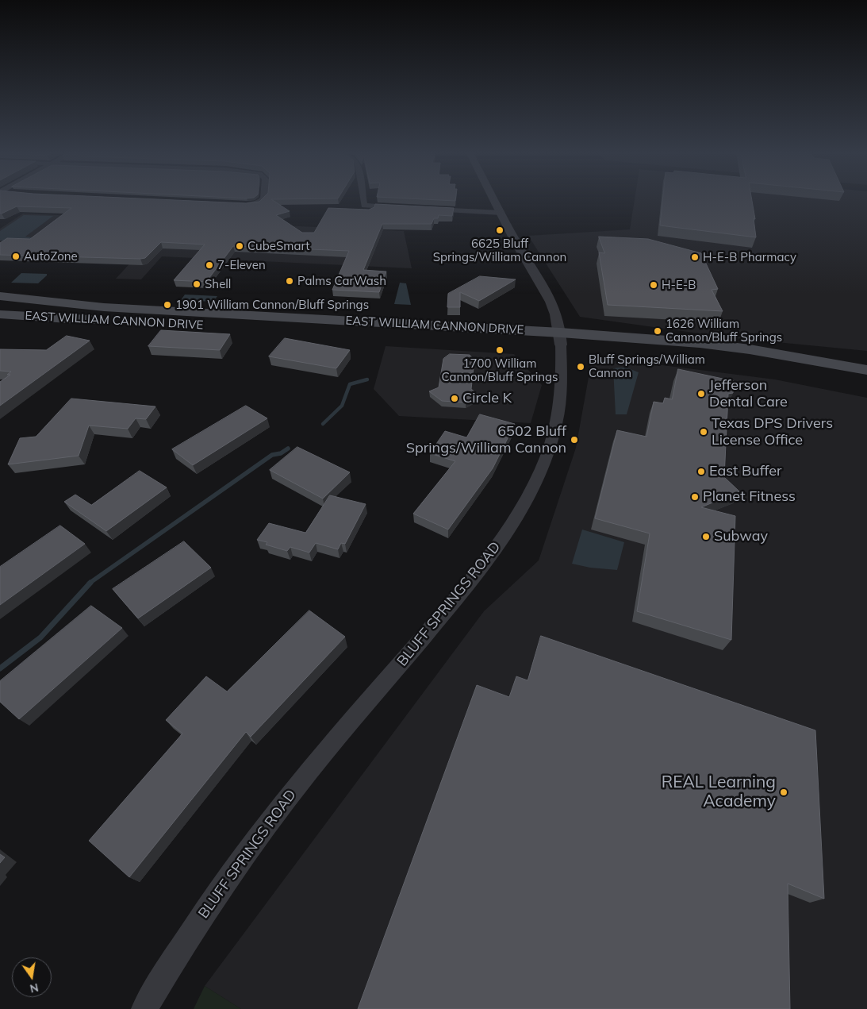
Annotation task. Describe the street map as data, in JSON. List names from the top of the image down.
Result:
{
  "streets": {
    "main road": ["EAST WILLIAM CANNON DRIVE"],
    "street": ["BLUFF SPRINGS ROAD"]
  },
  "crossings": [
    ["EAST WILLIAM CANNON DRIVE", "BLUFF SPRINGS ROAD"]
  ],
  "places": [
    "6625 Bluff Springs/William Cannon",
    "CubeSmart",
    "AutoZone",
    "H-E-B Pharmacy",
    "7-Eleven",
    "Palms CarWash",
    "Shell",
    "H-E-B",
    "1901 William Cannon/Bluff Springs",
    "1626 William Cannon/Bluff Springs",
    "1700 William Cannon/Bluff Springs",
    "Bluff Springs/William Cannon",
    "Jefferson Dental Care",
    "Circle K",
    "Texas DPS Drivers License Office",
    "6502 Bluff Springs/William Cannon",
    "East Buffer",
    "Planet Fitness",
    "Subway",
    "REAL Learning Academy"
  ],
  "north": "bottom"
}
